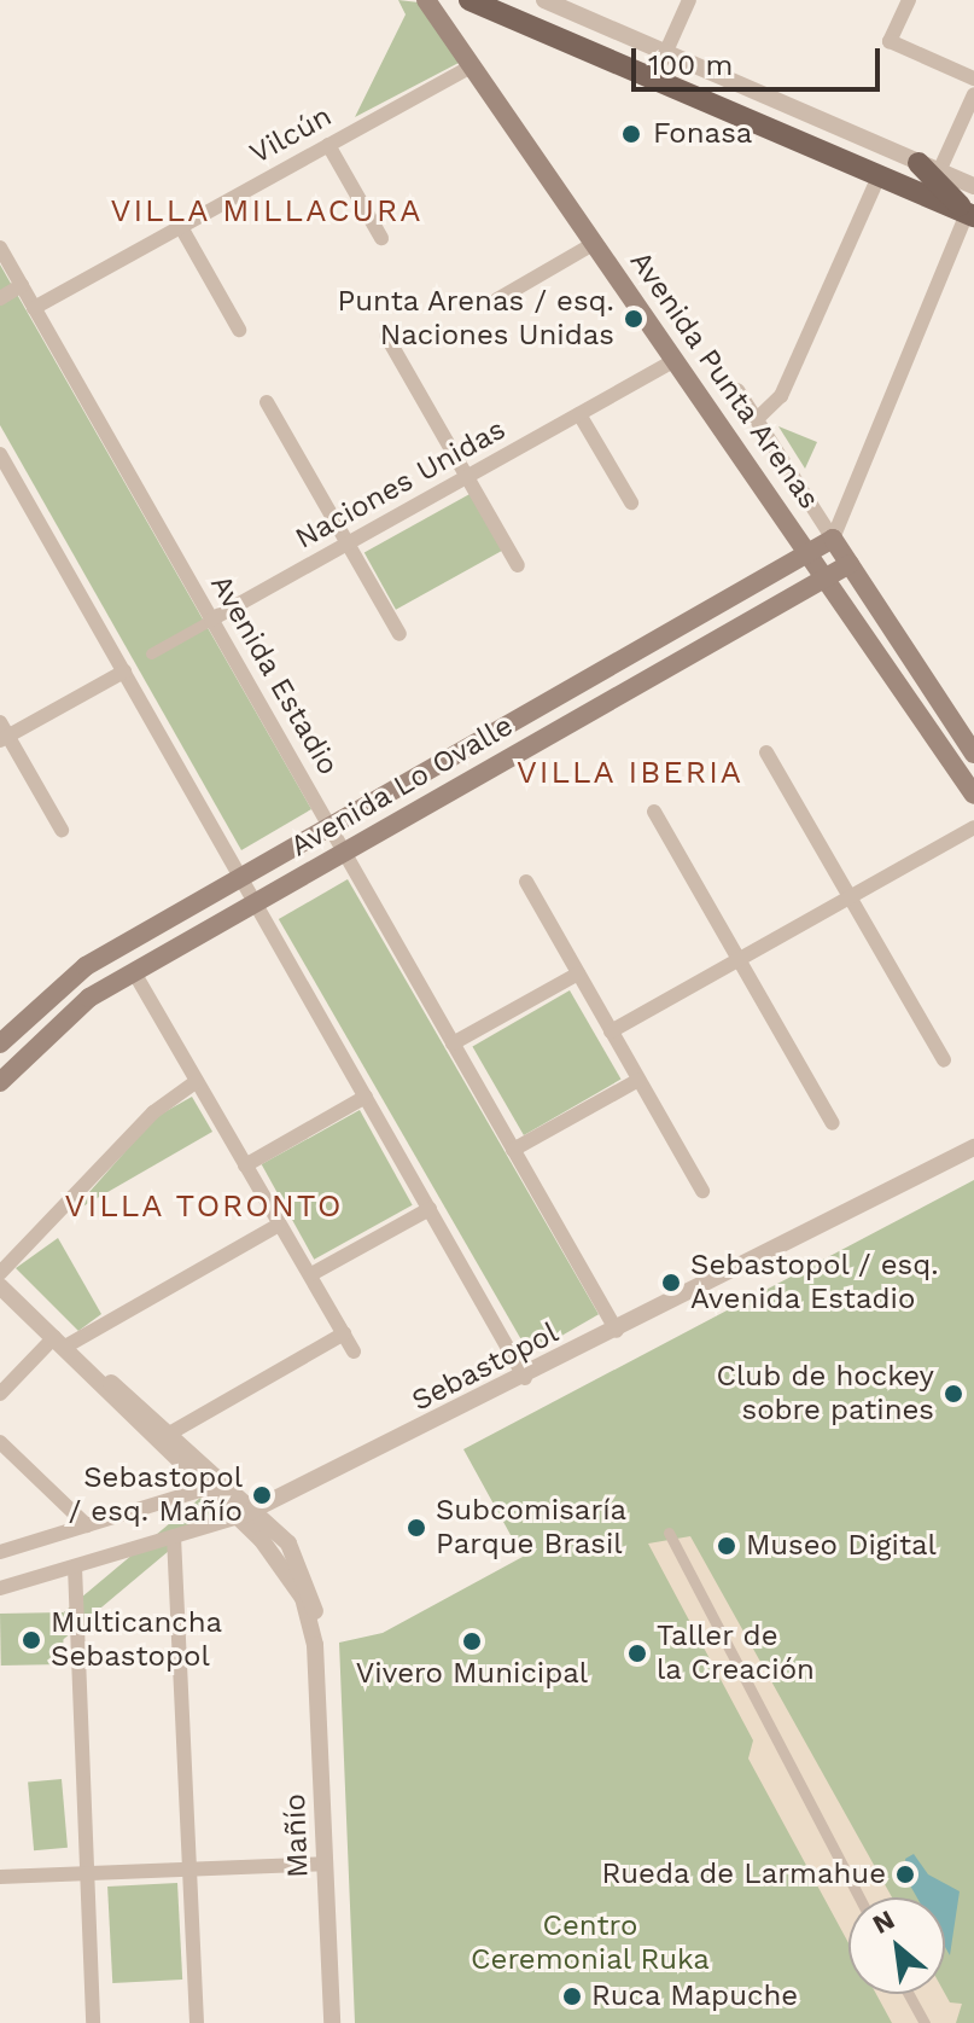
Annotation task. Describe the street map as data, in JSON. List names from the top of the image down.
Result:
{
  "streets": {
    "main road": ["Avenida Punta Arenas", "Avenida Lo Ovalle"],
    "street": [
      "Vilcún",
      "Naciones Unidas",
      "Avenida Estadio",
      "Sebastopol",
      "Mañío"
    ]
  },
  "crossings": [
    ["Vilcún", "Avenida Punta Arenas"],
    ["Vilcún", "Avenida Estadio"],
    ["Avenida Punta Arenas", "Naciones Unidas"],
    ["Avenida Punta Arenas", "Avenida Lo Ovalle"],
    ["Naciones Unidas", "Avenida Estadio"],
    ["Avenida Estadio", "Avenida Lo Ovalle"],
    ["Avenida Estadio", "Sebastopol"],
    ["Sebastopol", "Mañío"]
  ],
  "districts": ["VILLA MILLACURA", "VILLA IBERIA", "VILLA TORONTO"],
  "parks": ["Centro Ceremonial Ruka"],
  "places": [
    "Fonasa",
    "Punta Arenas / esq. Naciones Unidas",
    "Sebastopol / esq. Avenida Estadio",
    "Club de hockey sobre patines",
    "Sebastopol / esq. Mañío",
    "Subcomisaría Parque Brasil",
    "Museo Digital",
    "Multicancha Sebastopol",
    "Vivero Municipal",
    "Taller de la Creación",
    "Rueda de Larmahue",
    "Ruca Mapuche"
  ],
  "scale_bar": "100 m",
  "north": "top left"
}
